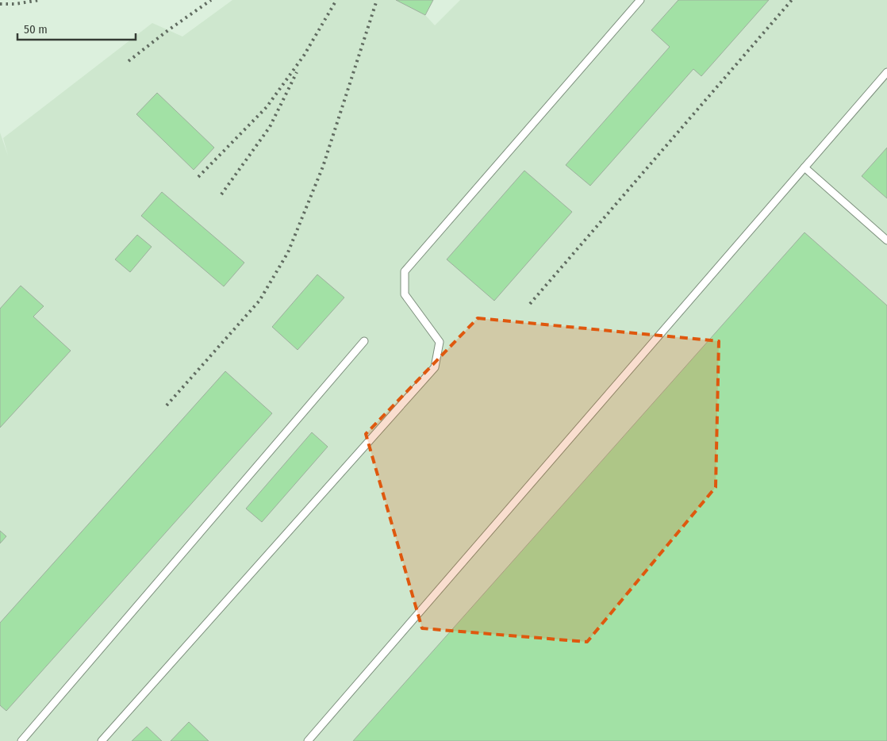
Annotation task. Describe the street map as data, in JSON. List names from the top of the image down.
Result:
{
  "scale_bar": "50 m"
}
